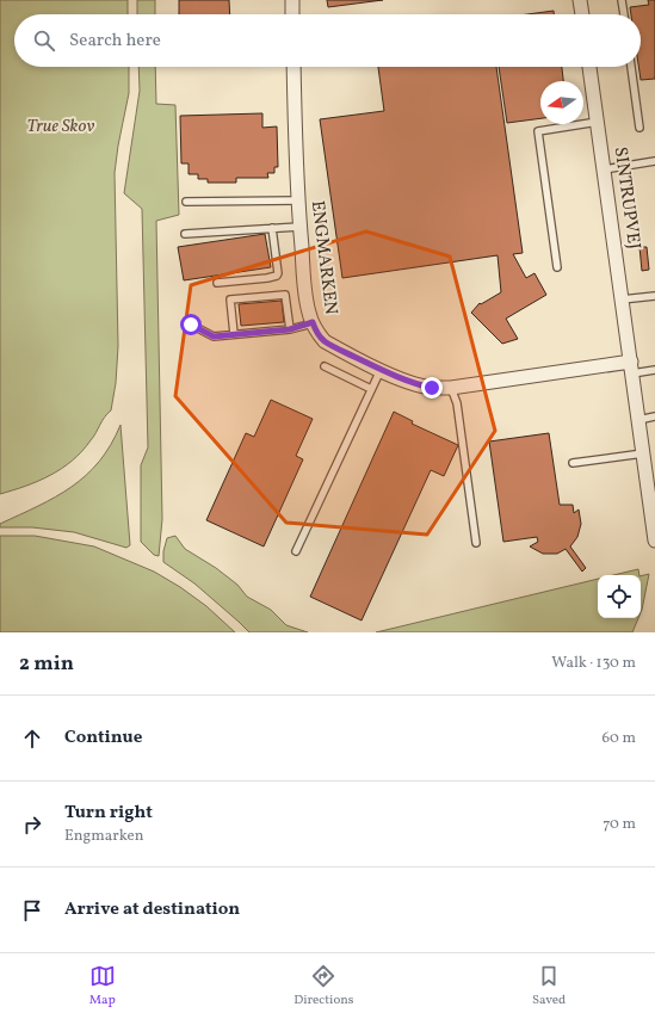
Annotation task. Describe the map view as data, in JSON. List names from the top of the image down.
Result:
{
  "streets": {
    "street": ["SINTRUPVEJ", "ENGMARKEN"]
  },
  "crossings": [
    ["SINTRUPVEJ", "ENGMARKEN"]
  ],
  "parks": ["True Skov"],
  "north": "left",
  "page": {
    "search": "Search here",
    "heading": ["2 min", "Walk · 130 m"],
    "list": [
      ["Continue", "60 m"],
      ["Turn right", "Engmarken", "70 m"],
      "Arrive at destination"
    ],
    "nav": ["Map", "Directions", "Saved"]
  }
}
